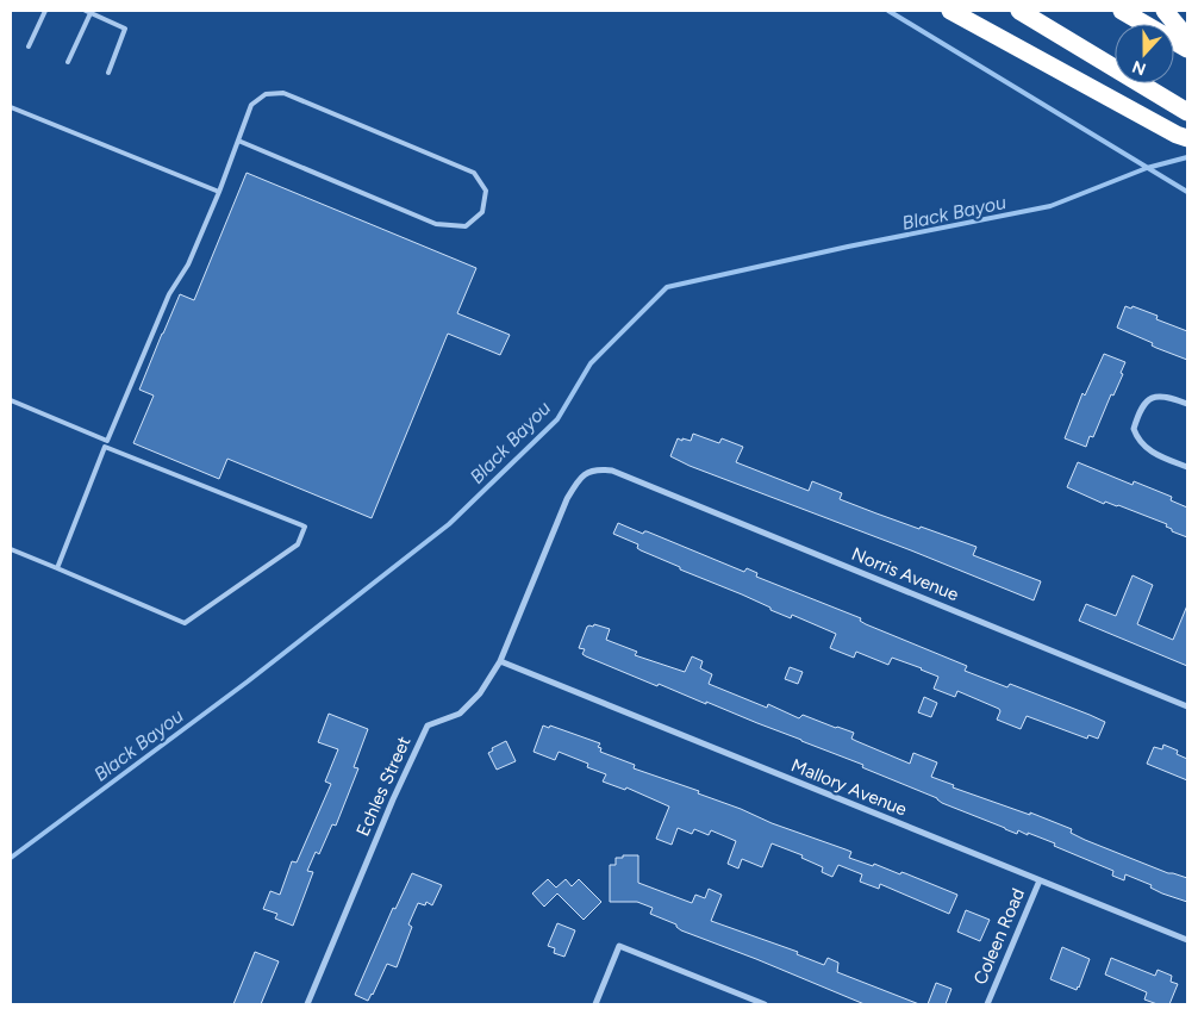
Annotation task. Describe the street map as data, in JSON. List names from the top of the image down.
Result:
{
  "streets": {
    "street": [
      "Norris Avenue",
      "Echles Street",
      "Mallory Avenue",
      "Coleen Road"
    ]
  },
  "crossings": [
    ["Norris Avenue", "Echles Street"],
    ["Echles Street", "Mallory Avenue"],
    ["Mallory Avenue", "Coleen Road"]
  ],
  "water": ["Black Bayou"],
  "north": "bottom"
}
